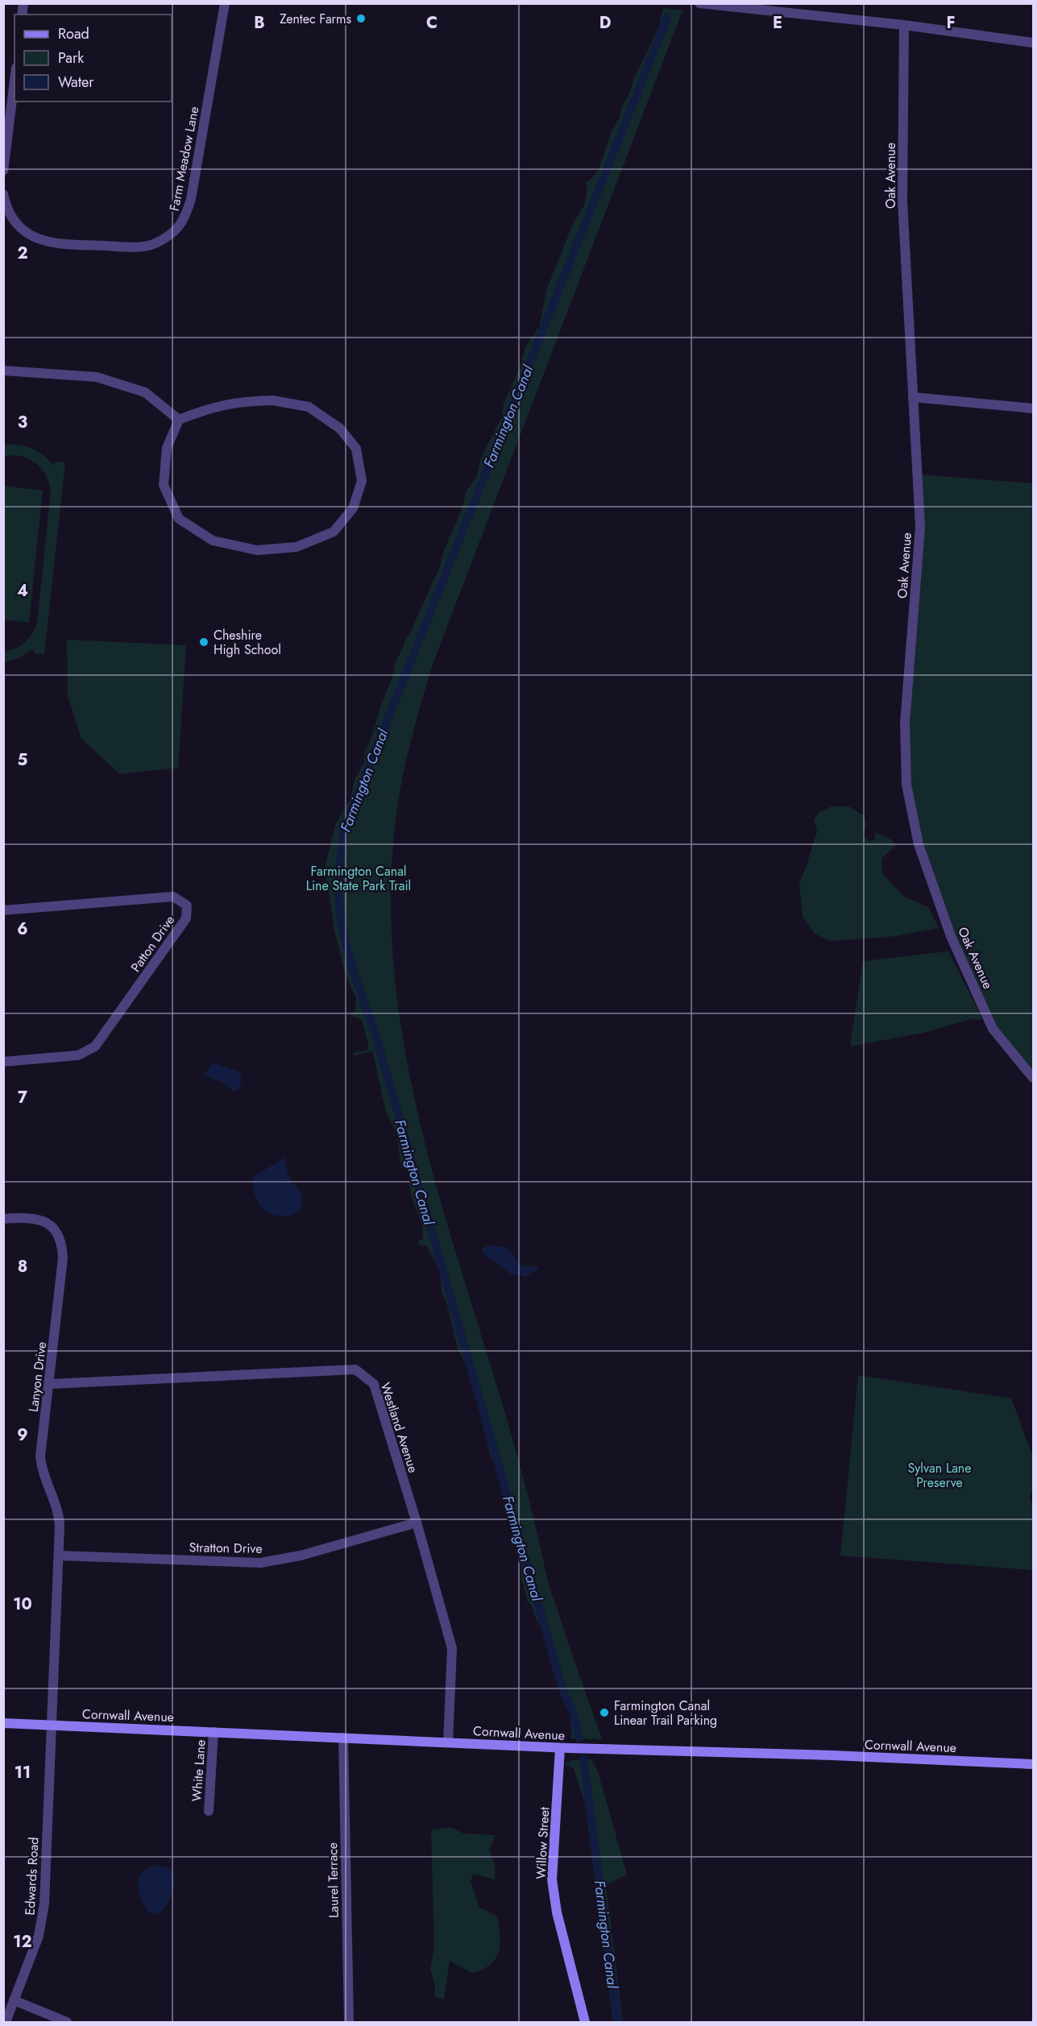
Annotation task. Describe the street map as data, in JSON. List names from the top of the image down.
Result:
{
  "streets": {
    "street": [
      "Farm Meadow Lane",
      "Oak Avenue",
      "Patton Drive",
      "Lanyon Drive",
      "Westland Avenue",
      "Stratton Drive",
      "Cornwall Avenue",
      "White Lane",
      "Willow Street",
      "Edwards Road",
      "Laurel Terrace"
    ]
  },
  "crossings": [
    ["Lanyon Drive", "Westland Avenue"],
    ["Lanyon Drive", "Stratton Drive"],
    ["Lanyon Drive", "Cornwall Avenue"],
    ["Lanyon Drive", "Edwards Road"],
    ["Westland Avenue", "Stratton Drive"],
    ["Westland Avenue", "Cornwall Avenue"],
    ["Cornwall Avenue", "White Lane"],
    ["Cornwall Avenue", "Willow Street"],
    ["Cornwall Avenue", "Edwards Road"],
    ["Cornwall Avenue", "Laurel Terrace"]
  ],
  "water": ["Farmington Canal"],
  "parks": ["Farmington Canal Line State Park Trail", "Sylvan Lane Preserve"],
  "places": ["Zentec Farms", "Cheshire High School", "Farmington Canal Linear Trail Parking"],
  "legend": ["Road", "Park", "Water"],
  "grid": {
    "columns": [
      "B",
      "C",
      "D",
      "E",
      "F"
    ],
    "rows": [
      "2",
      "3",
      "4",
      "5",
      "6",
      "7",
      "8",
      "9",
      "10",
      "11",
      "12"
    ]
  }
}
